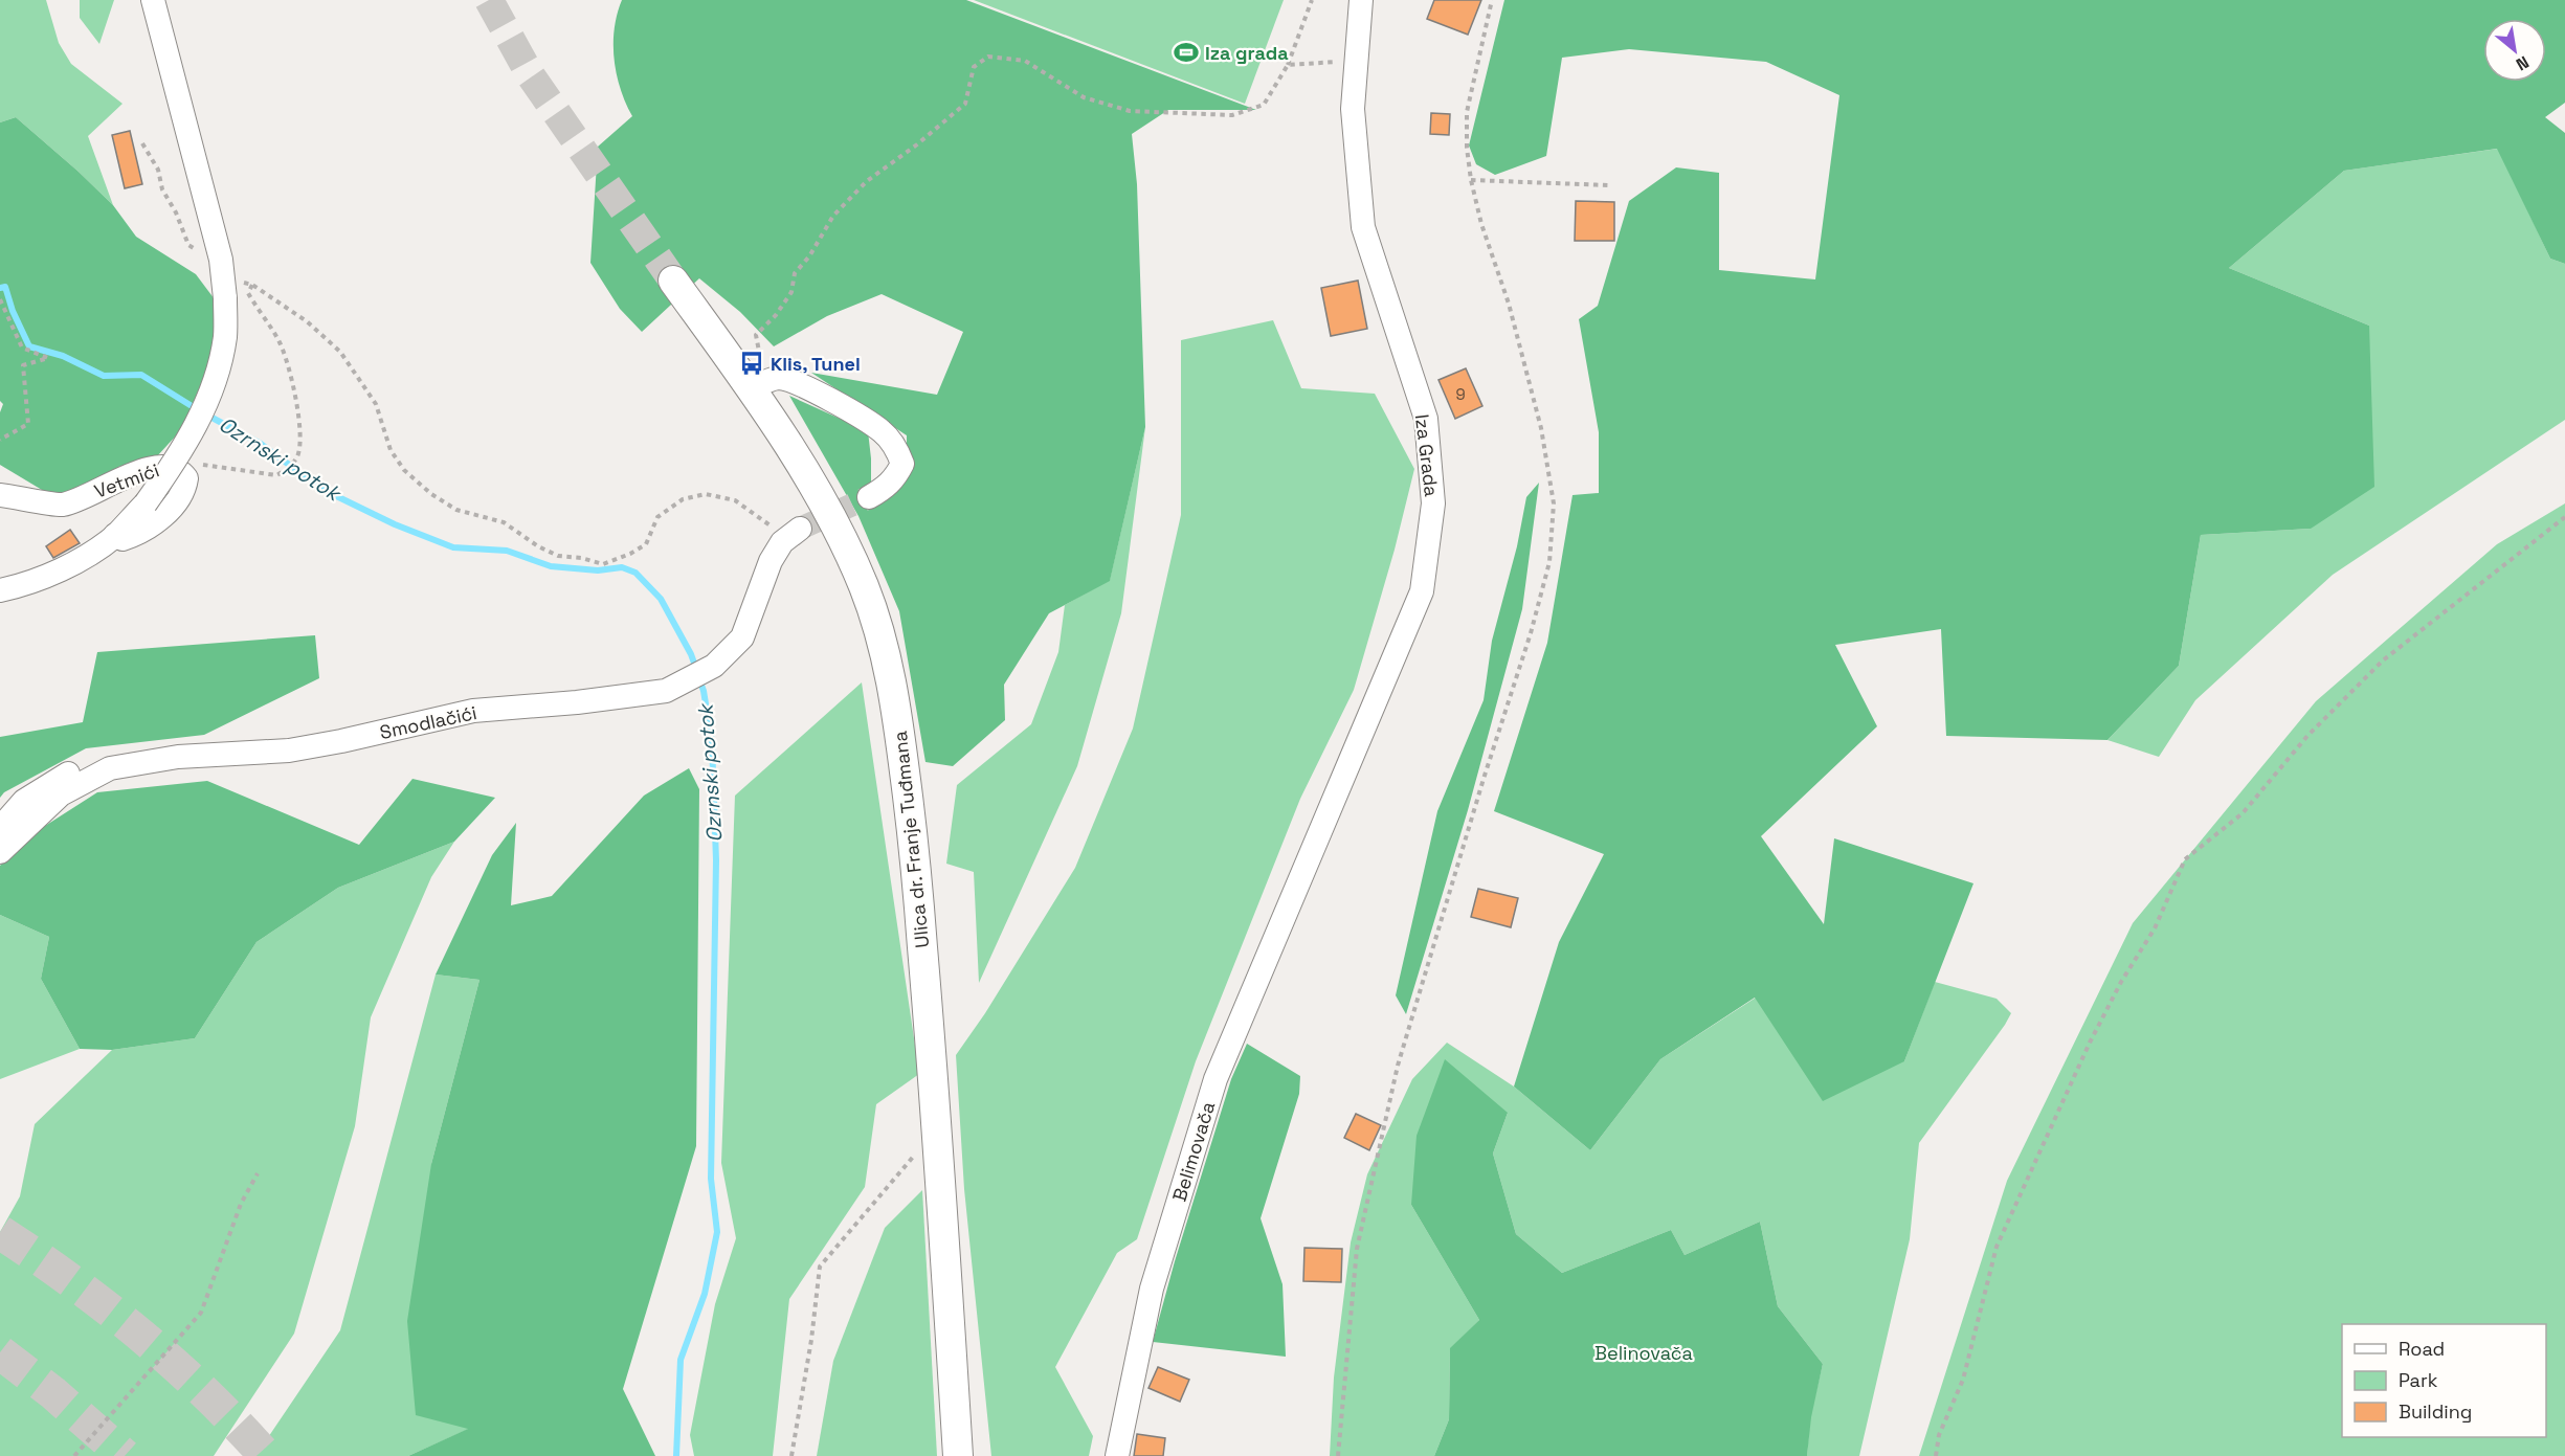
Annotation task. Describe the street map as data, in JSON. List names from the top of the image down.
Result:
{
  "streets": {
    "main road": ["Ulica dr. Franje Tuđmana"],
    "street": [
      "Iza Grada",
      "Vetmići",
      "Smodlačići",
      "Belimovača"
    ]
  },
  "crossings": [
    ["Iza Grada", "Belimovača"]
  ],
  "water": ["Ozrnski potok"],
  "parks": ["Belinovača"],
  "places": {
    "sports": ["Iza grada"],
    "bus stop": ["Klis, Tunel"]
  },
  "house_numbers": ["9"],
  "legend": ["Road", "Park", "Building"],
  "north": "bottom right"
}
